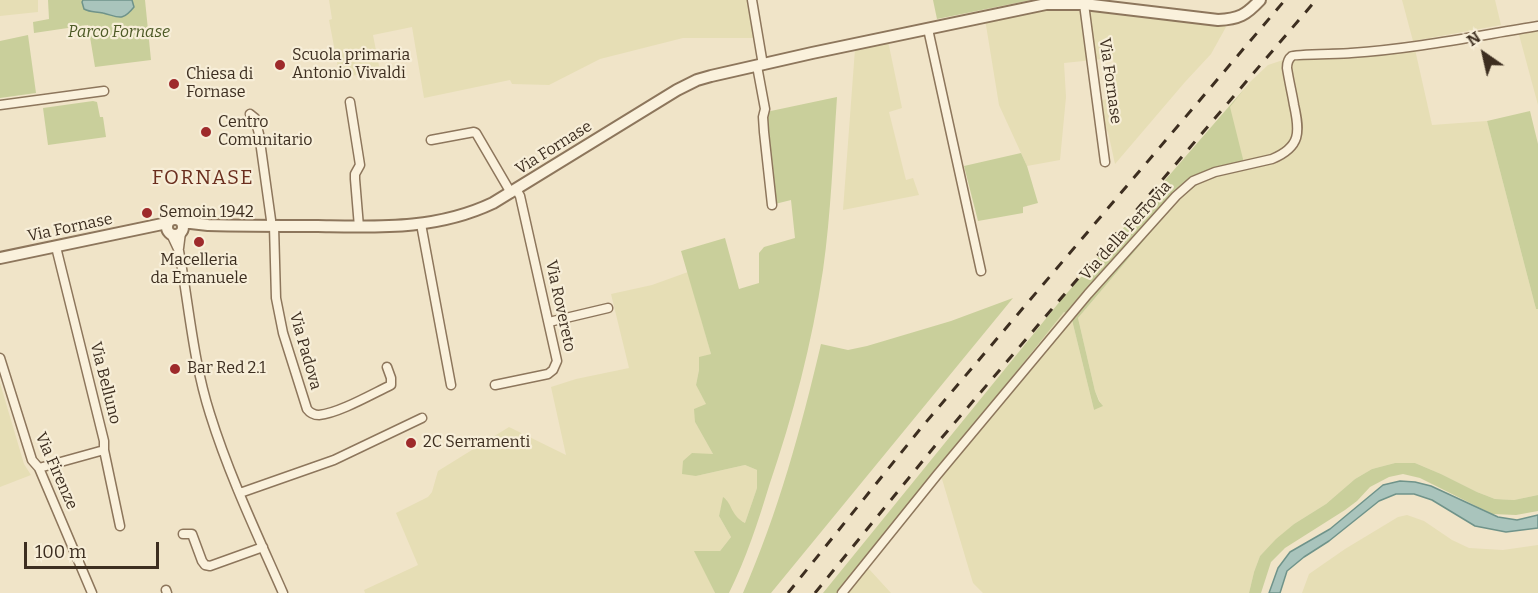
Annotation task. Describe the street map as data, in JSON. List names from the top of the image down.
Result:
{
  "streets": {
    "street": [
      "Via Fornase",
      "Via della Ferrovia",
      "Via Rovereto",
      "Via Padova",
      "Via Belluno",
      "Via Firenze"
    ]
  },
  "crossings": [
    ["Via Fornase", "Via Rovereto"],
    ["Via Fornase", "Via Padova"],
    ["Via Fornase", "Via Belluno"]
  ],
  "districts": ["FORNASE"],
  "parks": ["Parco Fornase"],
  "places": [
    "Scuola primaria Antonio Vivaldi",
    "Chiesa di Fornase",
    "Centro Comunitario",
    "Semoin 1942",
    "Macelleria da Emanuele",
    "Bar Red 2.1",
    "2C Serramenti"
  ],
  "scale_bar": "100 m",
  "north": "top left"
}
